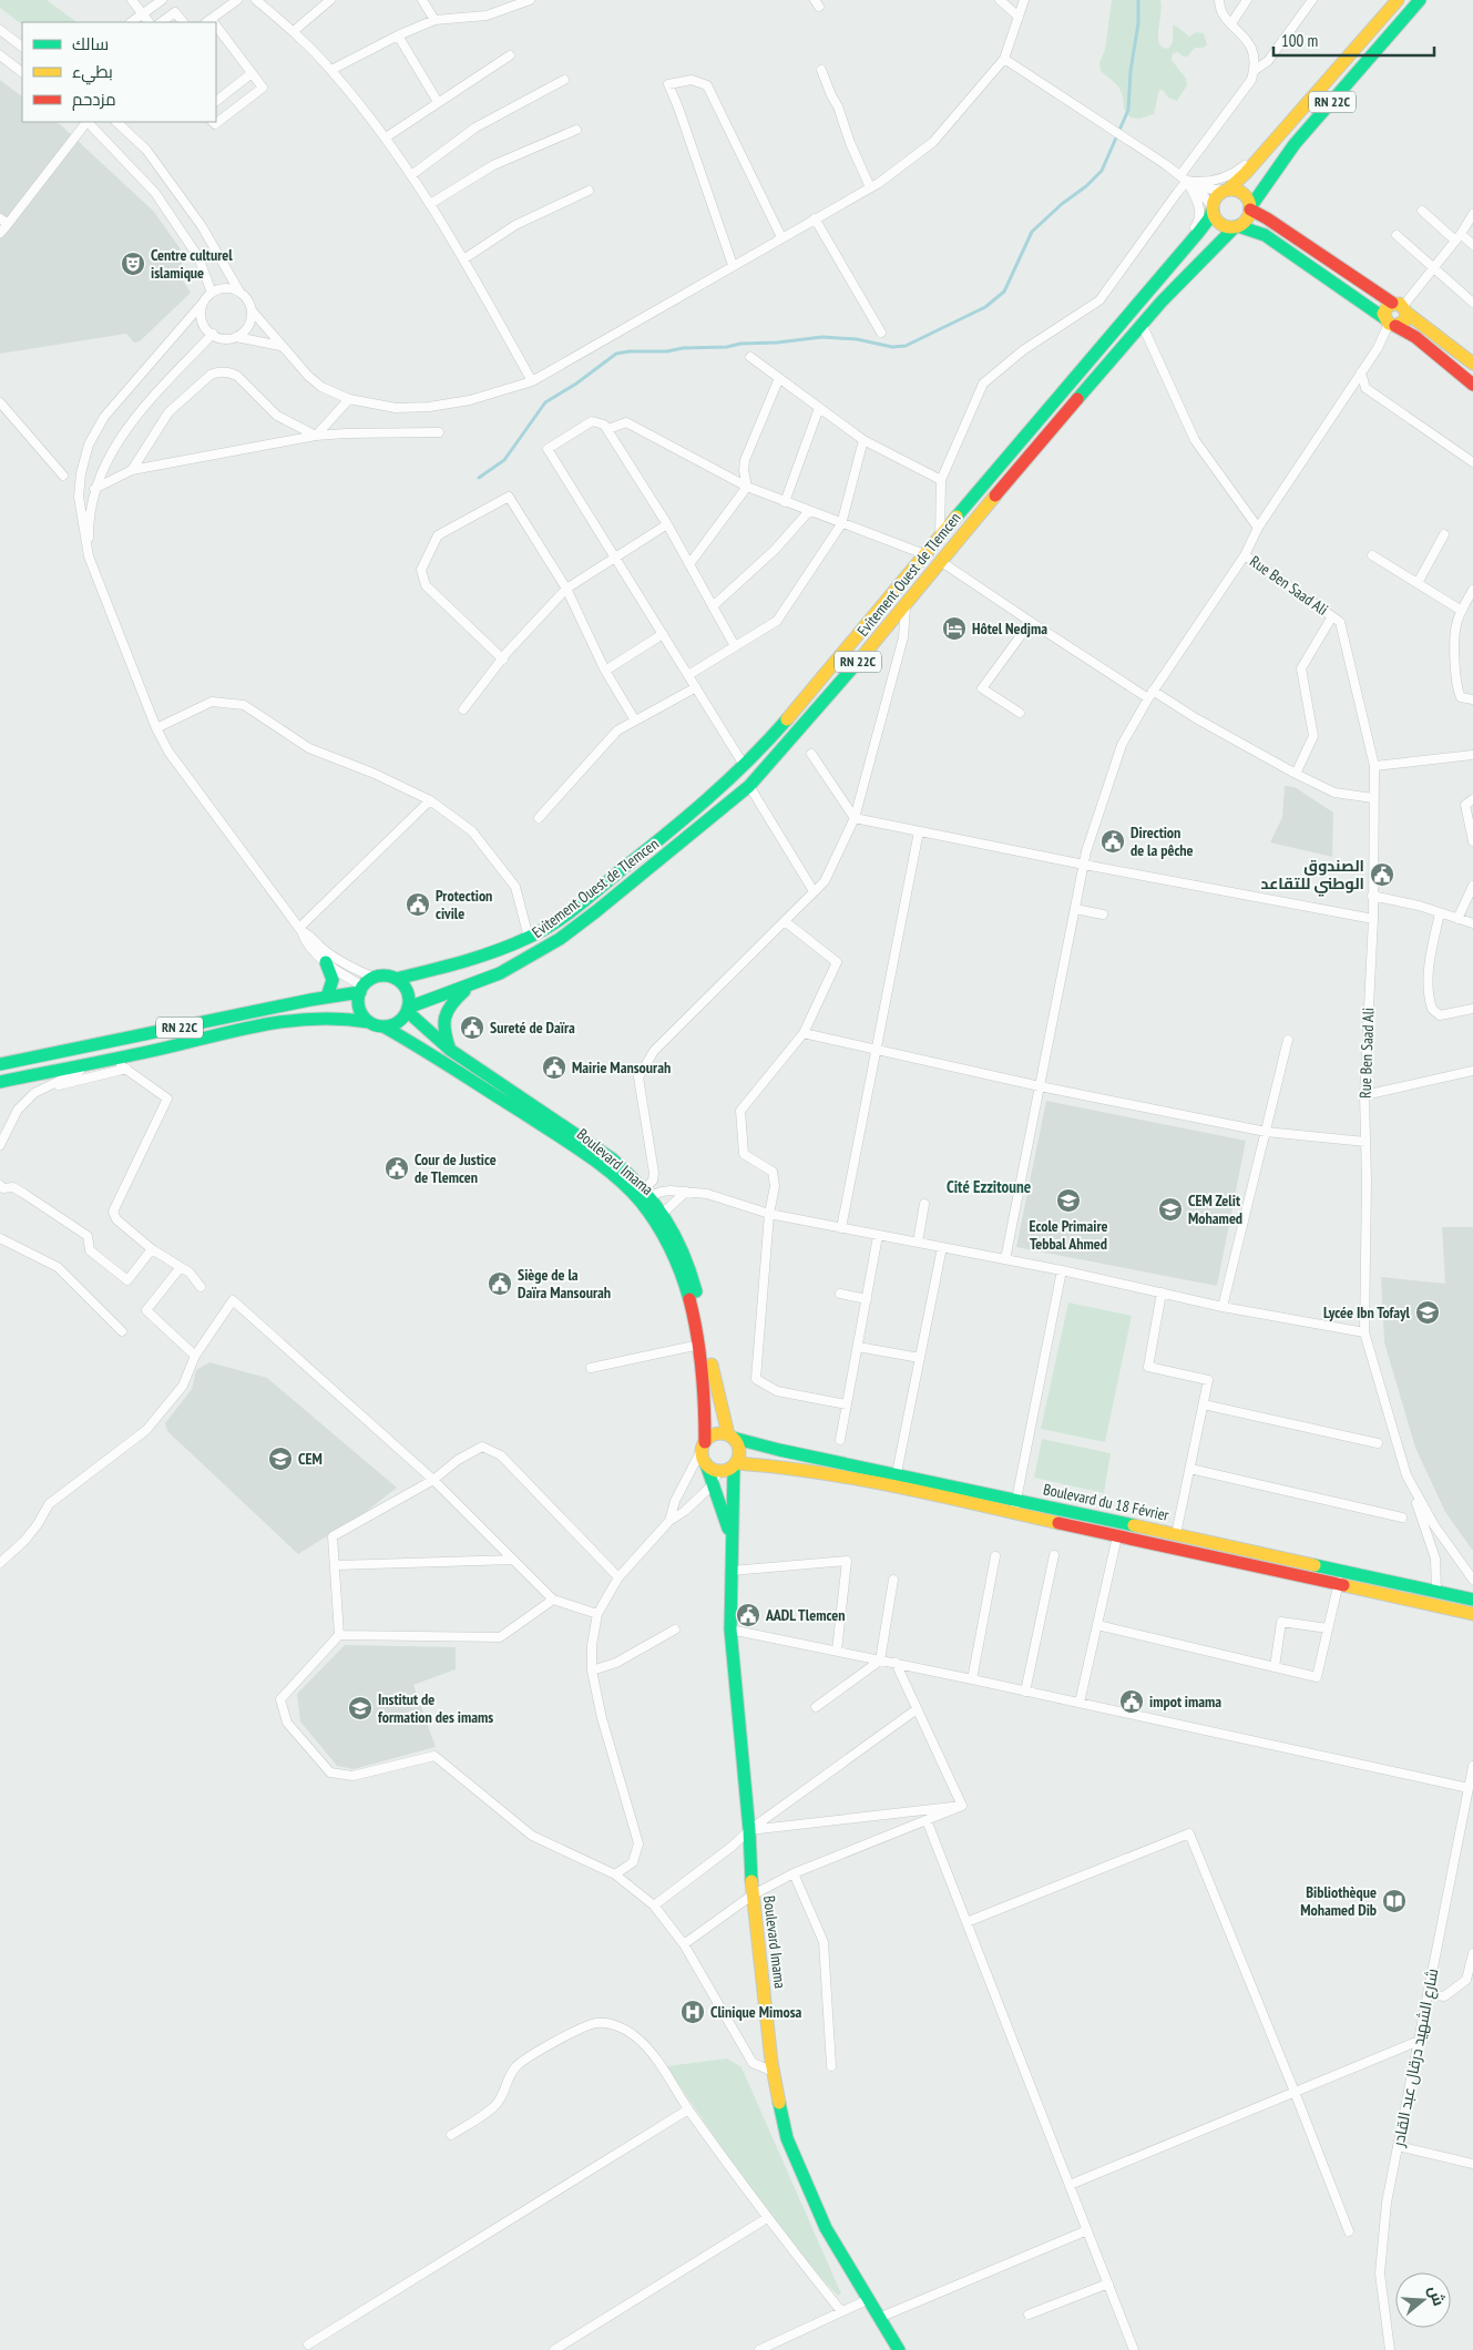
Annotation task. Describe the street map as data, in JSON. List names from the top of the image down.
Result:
{
  "streets": {
    "main road": [
      "RN 22C",
      "Evitement Ouest de Tlemcen",
      "Boulevard Imama",
      "Boulevard du 18 Février"
    ],
    "street": ["Rue Ben Saad Ali", "شارع الشهيد درقال عبد القادر"]
  },
  "crossings": [
    ["RN 22C", "Evitement Ouest de Tlemcen"],
    ["RN 22C", "Boulevard Imama"],
    ["Evitement Ouest de Tlemcen", "Boulevard Imama"],
    ["Boulevard Imama", "Boulevard du 18 Février"]
  ],
  "districts": ["Cité Ezzitoune"],
  "places": {
    "theatre": ["Centre culturel islamique"],
    "hotel": ["Hôtel Nedjma"],
    "public building": [
      "Direction de la pêche",
      "الصندوق الوطني للتقاعد",
      "Protection civile",
      "Sureté de Daïra",
      "Mairie Mansourah",
      "Cour de Justice de Tlemcen",
      "Siège de la Daïra Mansourah",
      "AADL Tlemcen",
      "impot imama"
    ],
    "school or university": [
      "Ecole Primaire Tebbal Ahmed",
      "CEM Zelit Mohamed",
      "Lycée Ibn Tofayl",
      "CEM",
      "Institut de formation des imams"
    ],
    "library": ["Bibliothèque Mohamed Dib"],
    "hospital": ["Clinique Mimosa"]
  },
  "legend": ["سالك", "بطيء", "مزدحم"],
  "scale_bar": "100 m",
  "north": "right"
}
